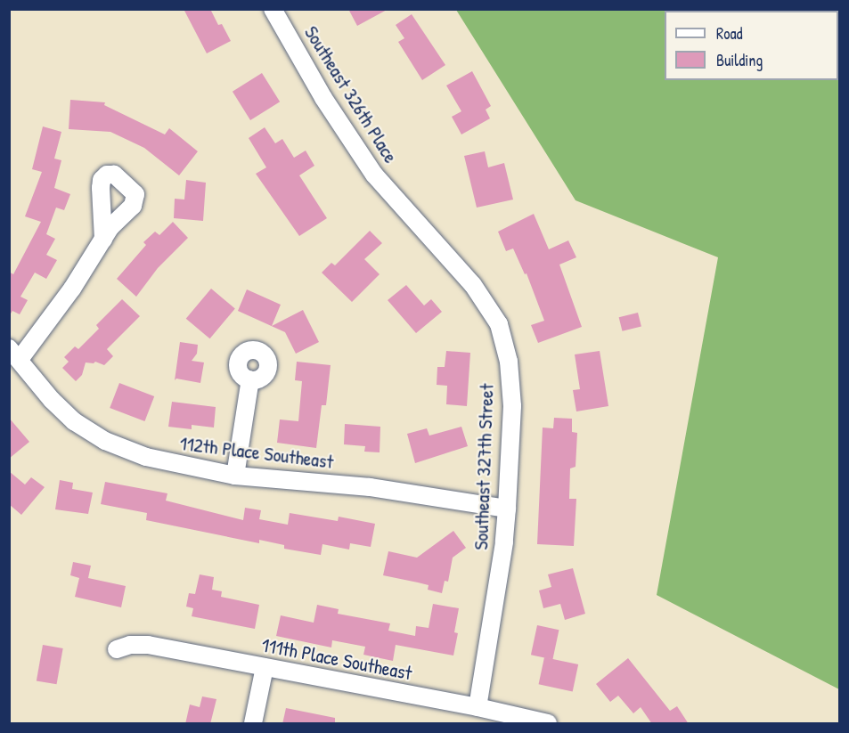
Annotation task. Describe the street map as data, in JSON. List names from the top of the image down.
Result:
{
  "streets": {
    "street": [
      "Southeast 326th Place",
      "112th Place Southeast",
      "Southeast 327th Street",
      "111th Place Southeast"
    ]
  },
  "crossings": [
    ["Southeast 326th Place", "Southeast 327th Street"],
    ["112th Place Southeast", "Southeast 327th Street"],
    ["Southeast 327th Street", "111th Place Southeast"]
  ],
  "legend": ["Road", "Building"]
}
